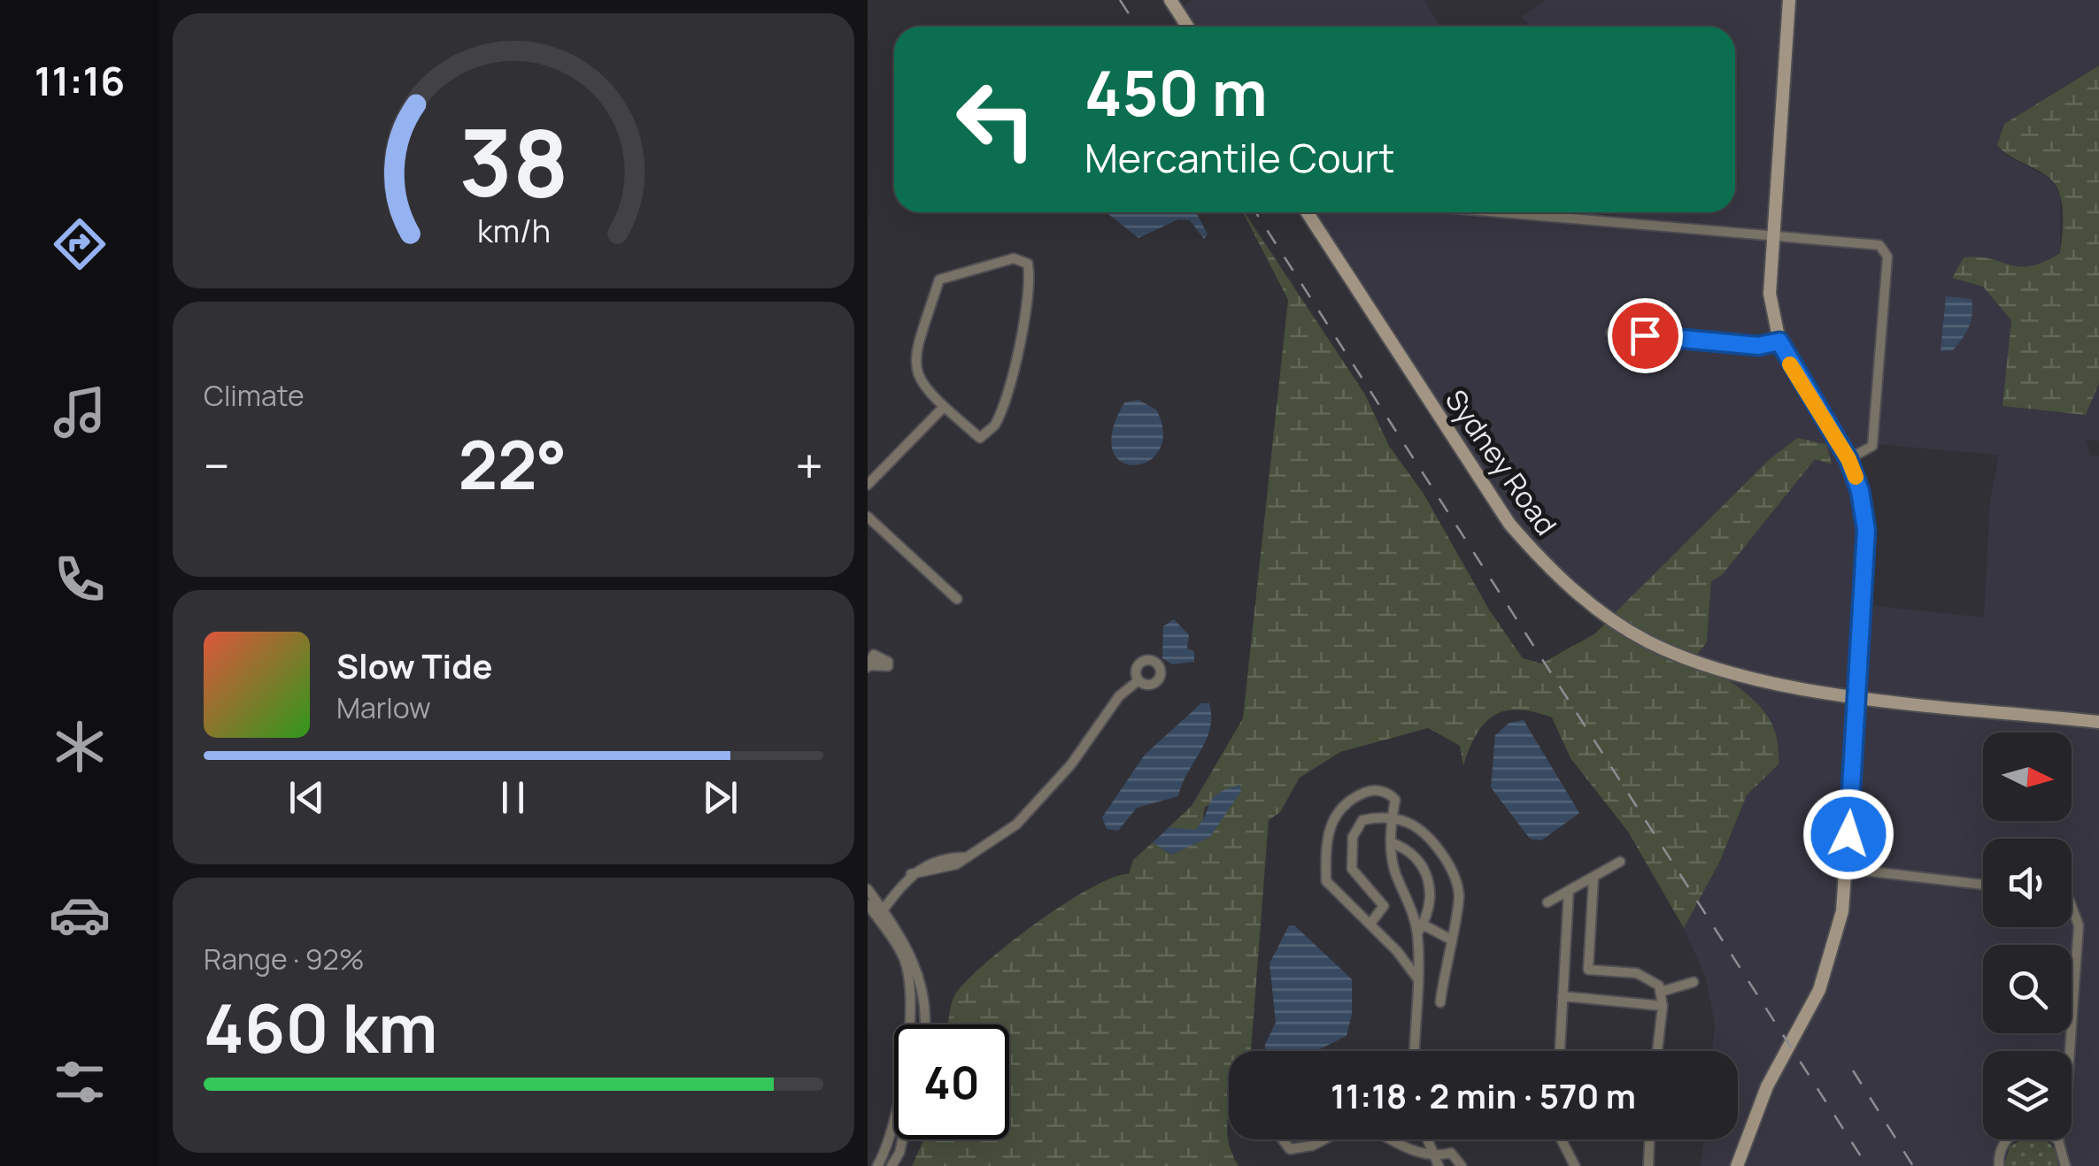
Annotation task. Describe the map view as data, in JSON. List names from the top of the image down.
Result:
{
  "streets": {
    "street": ["Sydney Road"]
  },
  "north": "right",
  "page": {
    "tabs": "11:16",
    "turn": ["450 m", "Mercantile Court"],
    "tile": [
      "Climate",
      ["Range · 92%", "460 km"]
    ],
    "heat": ["−", "22°", "+"],
    "song": ["Slow Tide", "Marlow"],
    "limit": "40",
    "trip": "11:18 · 2 min · 570 m",
    "gauge": ["38", "km/h"]
  }
}
